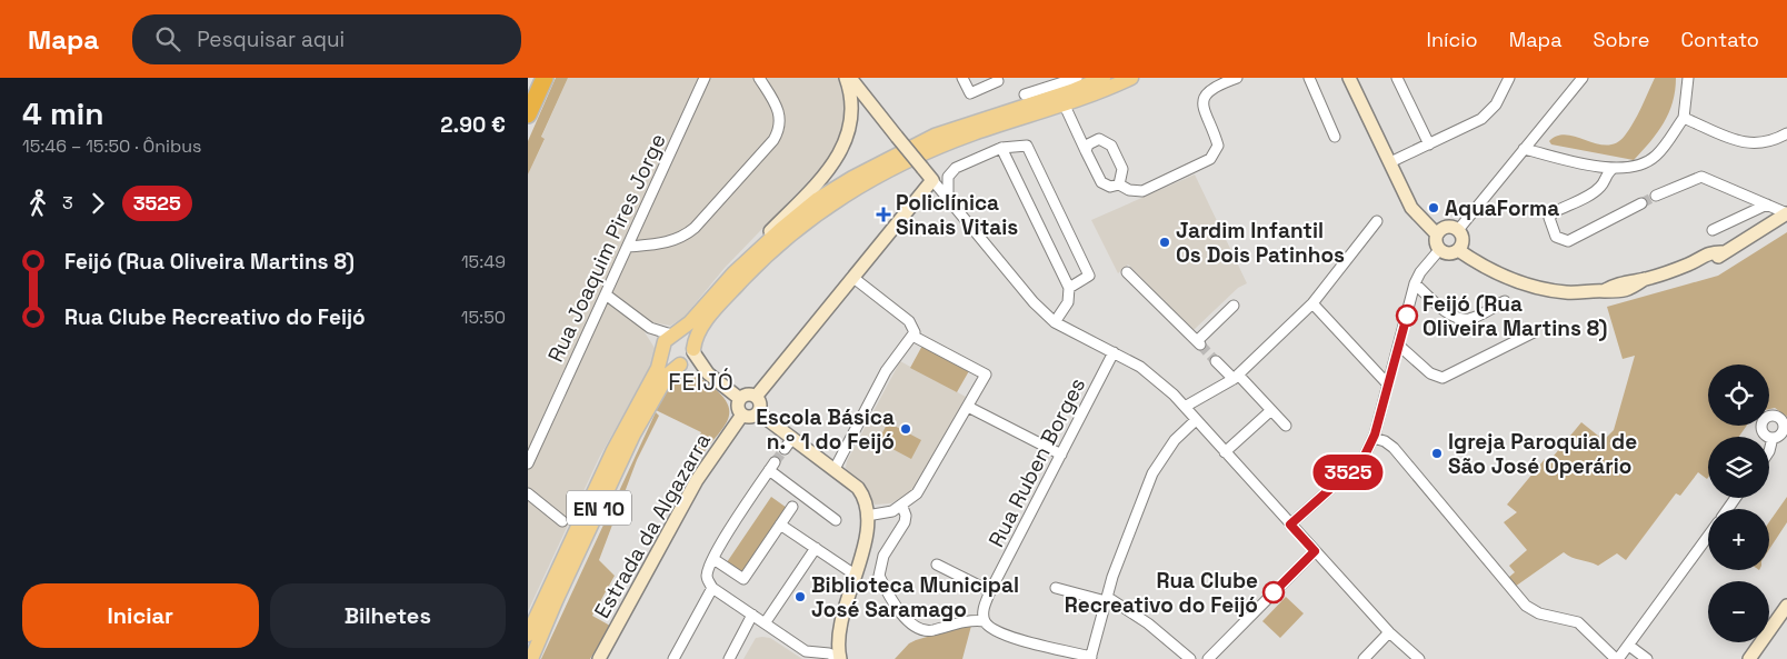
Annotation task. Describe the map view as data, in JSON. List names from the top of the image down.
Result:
{
  "streets": {
    "main road": ["EN 10", "Estrada da Algazarra"],
    "street": ["Rua Joaquim Pires Jorge", "Rua Ruben Borges"]
  },
  "districts": ["FEIJÓ"],
  "places": {
    "other": [
      "AquaForma",
      "Jardim Infantil Os Dois Patinhos",
      "Feijó (Rua Oliveira Martins 8)",
      "Escola Básica n.º 1 do Feijó",
      "Igreja Paroquial de São José Operário",
      "Rua Clube Recreativo do Feijó",
      "Biblioteca Municipal José Saramago"
    ],
    "health": ["Policlínica Sinais Vitais"]
  },
  "lines": ["bus line 3525"],
  "page": {
    "header": "Mapa",
    "search": "Pesquisar aqui",
    "nav": [
      "Início",
      "Mapa",
      "Sobre",
      "Contato"
    ],
    "heading": ["4 min", "15:46 – 15:50 · Ônibus", "2.90 €"],
    "on_map": "3525",
    "legs": ["3", "3525"],
    "list": [
      {
        "name": "Feijó (Rua Oliveira Martins 8)",
        "value": "15:49"
      },
      {
        "name": "Rua Clube Recreativo do Feijó",
        "value": "15:50"
      }
    ],
    "map_buttons": ["+", "−"],
    "buttons": ["Iniciar", "Bilhetes"]
  }
}
